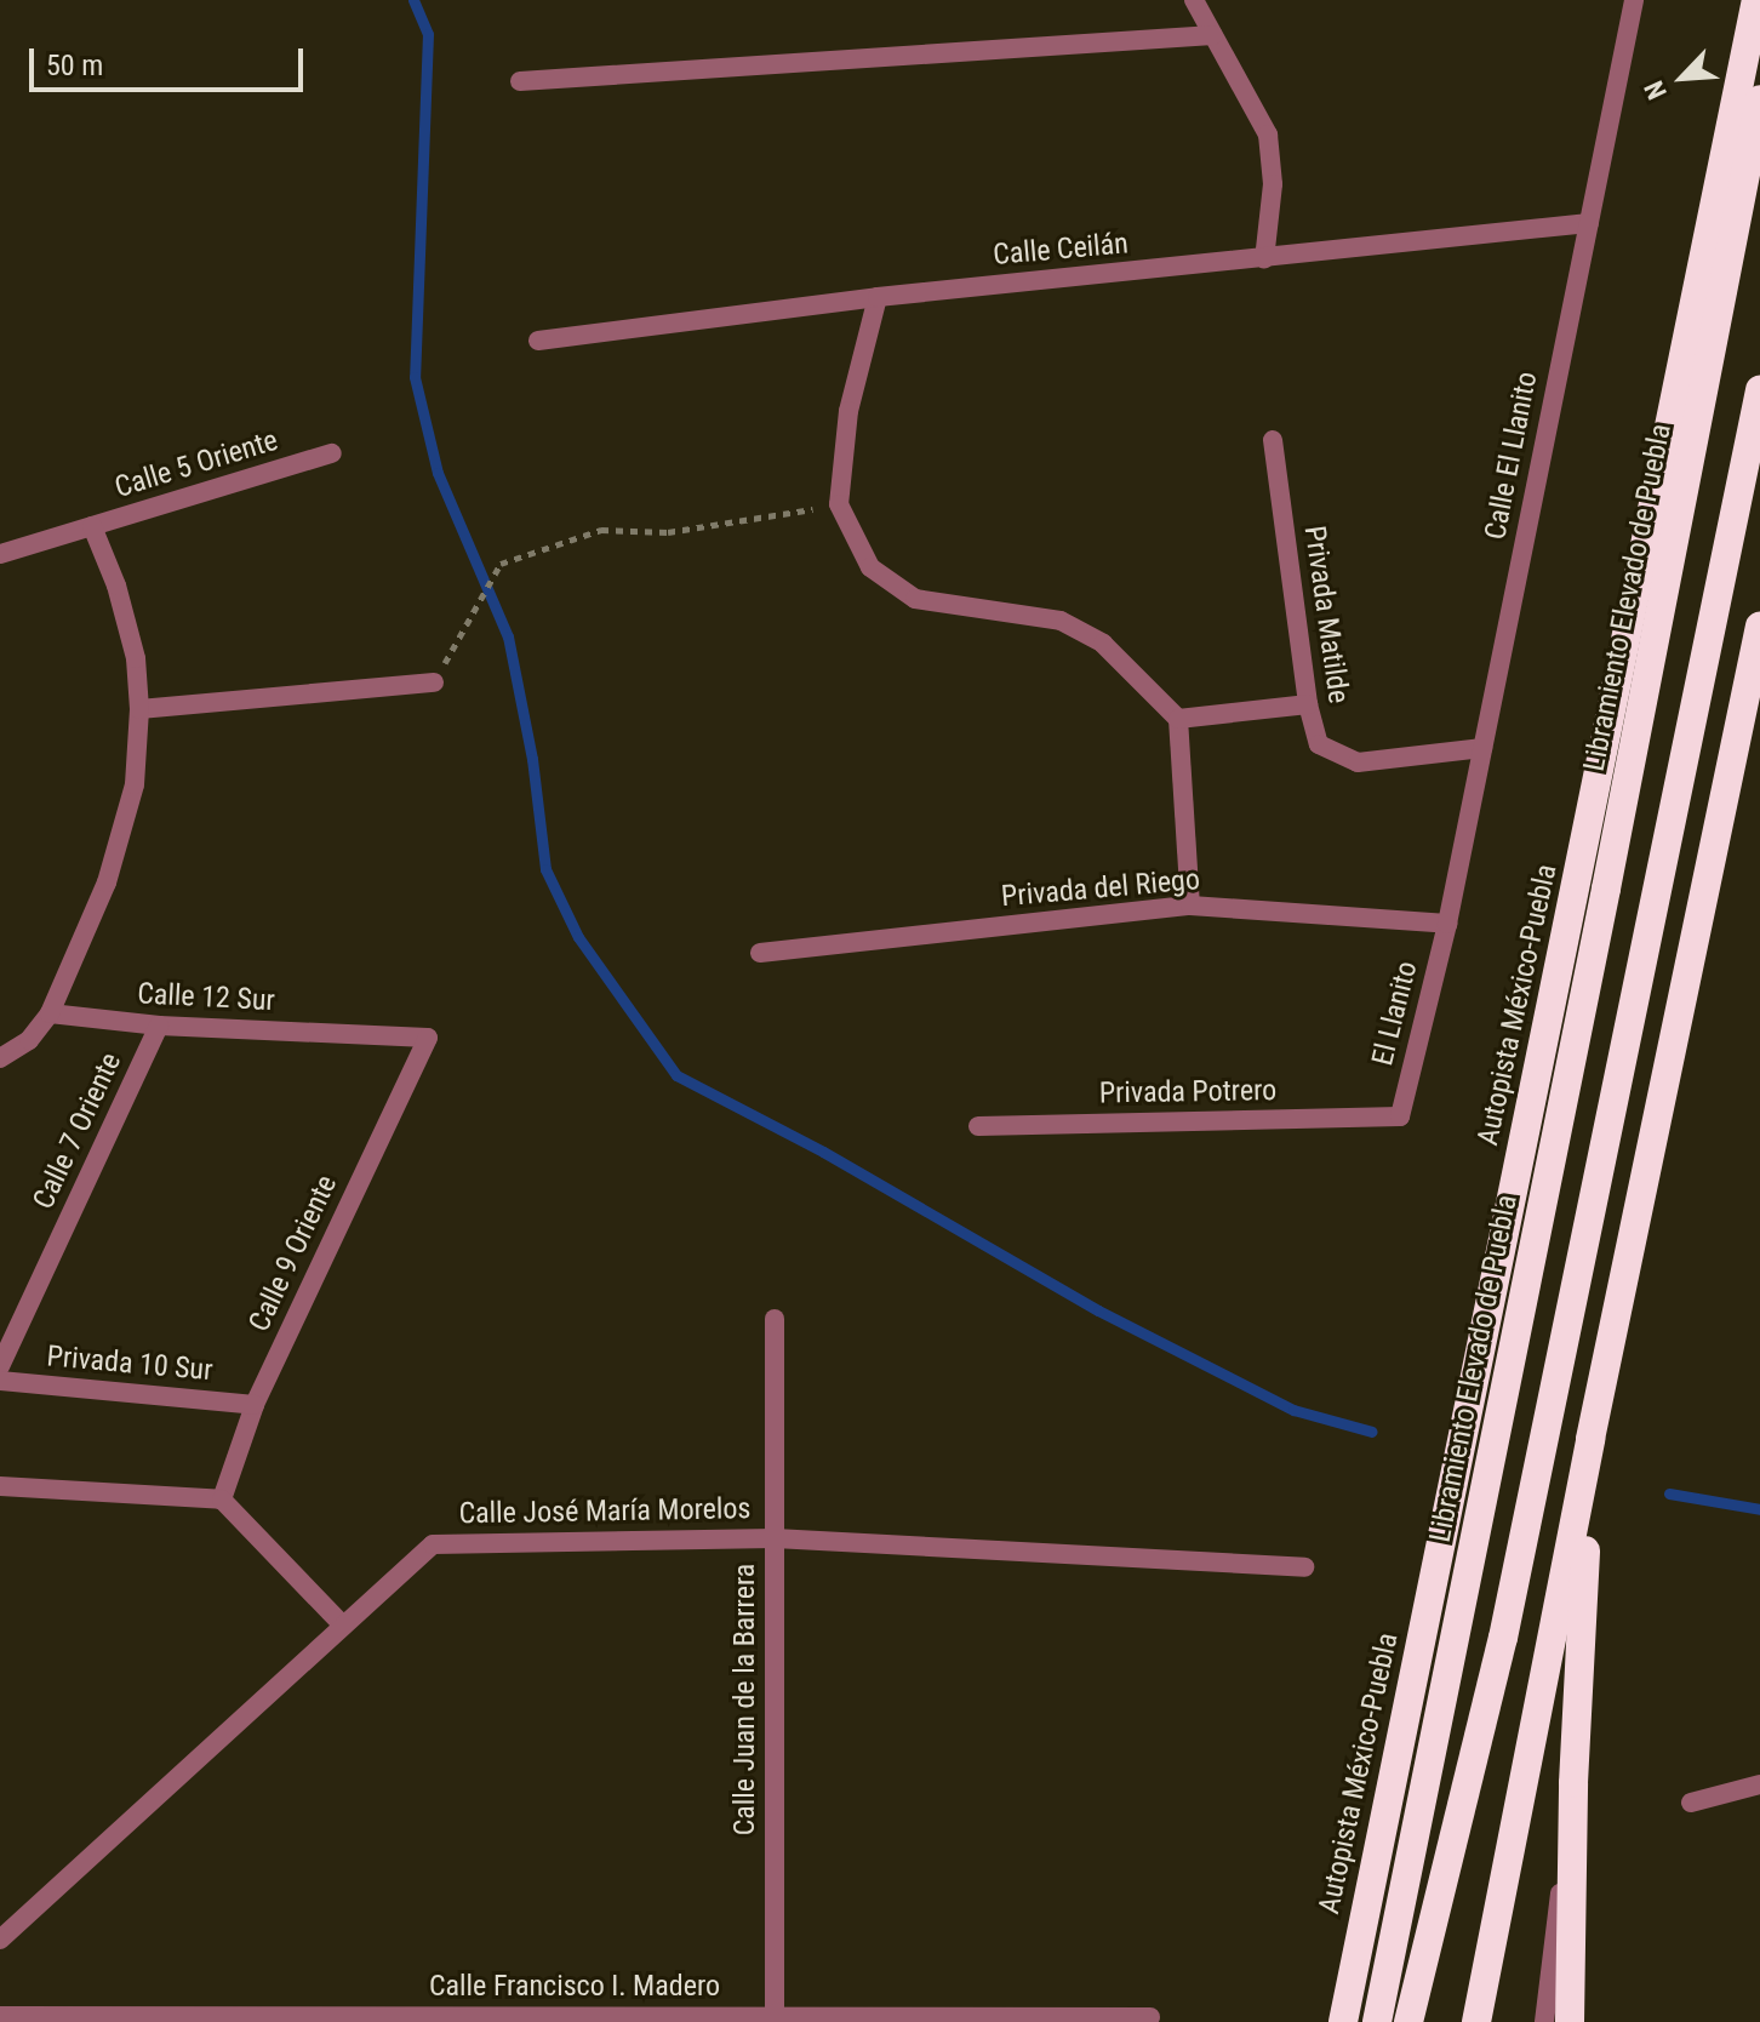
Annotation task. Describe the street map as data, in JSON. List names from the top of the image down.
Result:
{
  "streets": {
    "highway": ["Libramiento Elevado de Puebla", "Autopista México-Puebla"],
    "street": [
      "Calle Ceilán",
      "Calle El Llanito",
      "Calle 5 Oriente",
      "Privada Matilde",
      "Privada del Riego",
      "Calle 12 Sur",
      "El Llanito",
      "Privada Potrero",
      "Calle 7 Oriente",
      "Calle 9 Oriente",
      "Privada 10 Sur",
      "Calle José María Morelos",
      "Calle Juan de la Barrera",
      "Calle Francisco I. Madero"
    ]
  },
  "crossings": [
    ["Calle Ceilán", "Calle El Llanito"],
    ["Calle El Llanito", "Privada Matilde"],
    ["Calle El Llanito", "Privada del Riego"],
    ["Calle El Llanito", "El Llanito"],
    ["Calle 5 Oriente", "Calle 12 Sur"],
    ["Privada del Riego", "El Llanito"],
    ["Calle 12 Sur", "Calle 7 Oriente"],
    ["Calle 12 Sur", "Calle 9 Oriente"],
    ["El Llanito", "Privada Potrero"],
    ["Calle 9 Oriente", "Privada 10 Sur"],
    ["Calle José María Morelos", "Calle Juan de la Barrera"],
    ["Calle Juan de la Barrera", "Calle Francisco I. Madero"]
  ],
  "scale_bar": "50 m",
  "north": "bottom left"
}
